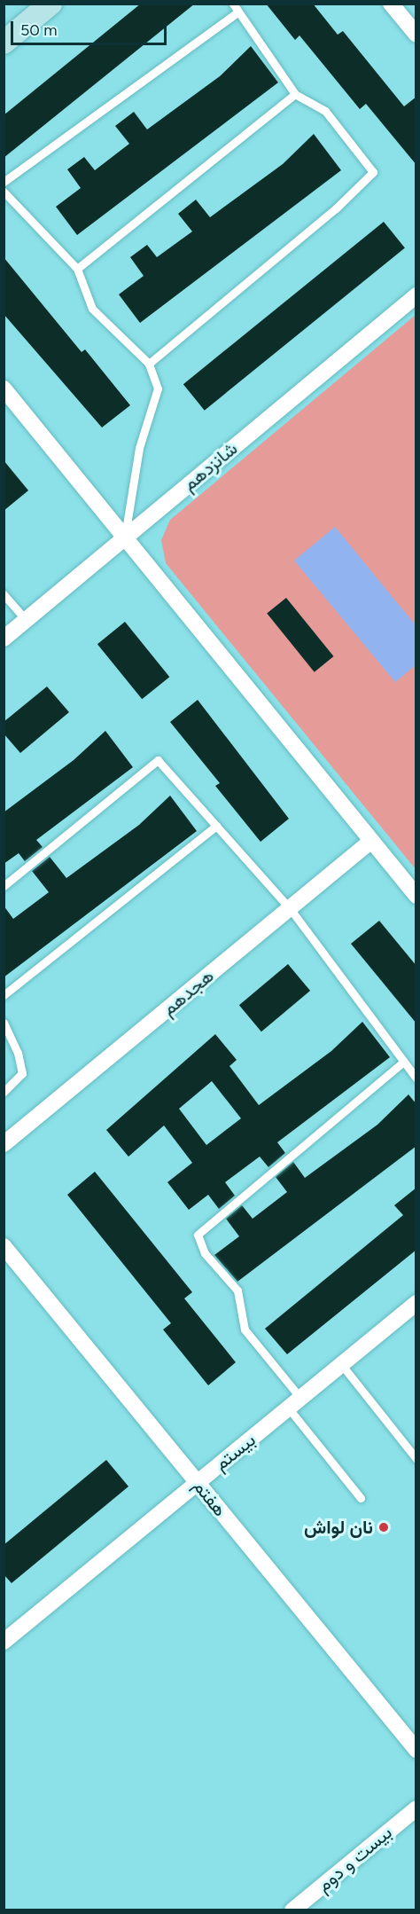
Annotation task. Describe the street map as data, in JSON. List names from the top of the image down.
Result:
{
  "streets": {
    "street": [
      "شانزدهم",
      "هجدهم",
      "بیستم",
      "هفتم",
      "بیست و دوم"
    ]
  },
  "crossings": [
    ["بیستم", "هفتم"]
  ],
  "places": ["نان لواش"],
  "scale_bar": "50 m"
}
